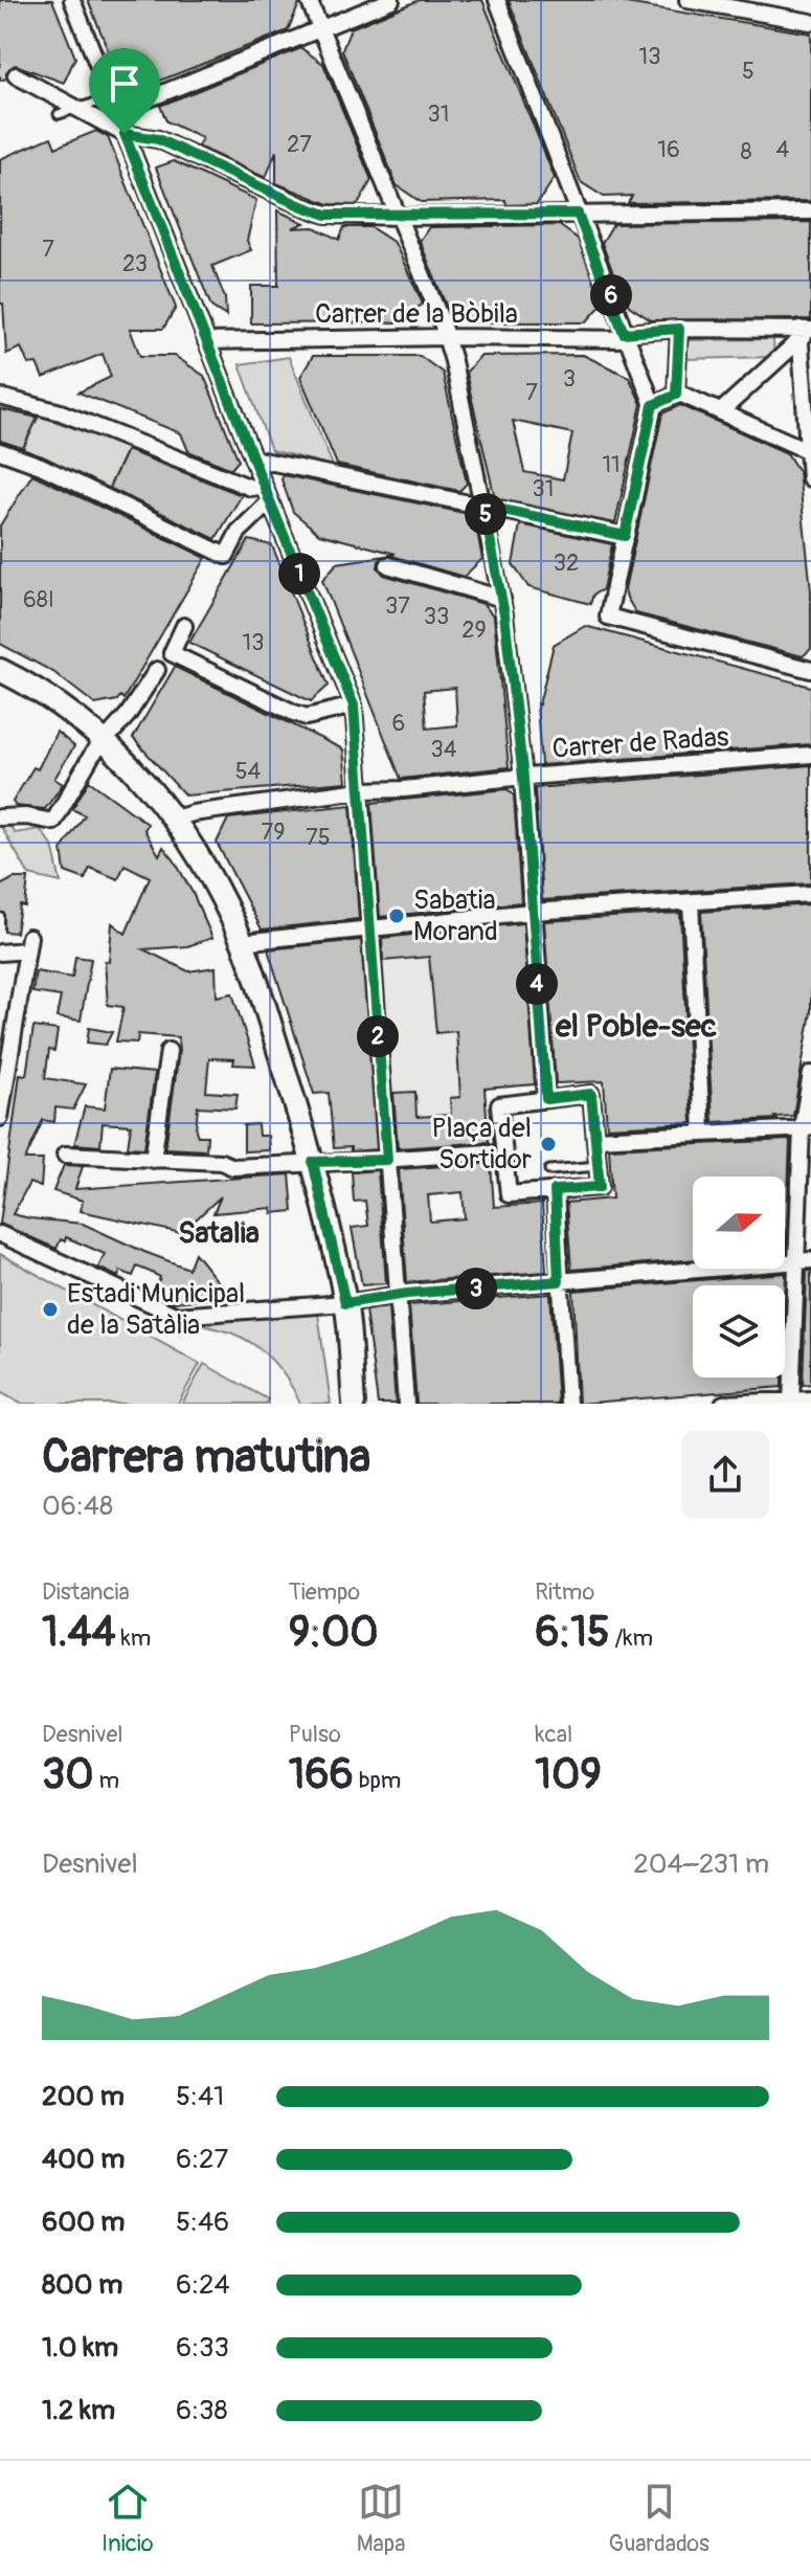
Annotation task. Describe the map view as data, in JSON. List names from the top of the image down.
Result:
{
  "streets": {
    "street": ["Carrer de la Bòbila", "Carrer de Radas"]
  },
  "districts": ["el Poble-sec", "Satalia"],
  "places": ["Sabatia Morand", "Plaça del Sortidor", "Estadi Municipal de la Satàlia"],
  "house_numbers": [
    "13",
    "5",
    "31",
    "27",
    "16",
    "4",
    "8",
    "7",
    "23",
    "3",
    "7",
    "11",
    "31",
    "32",
    "68I",
    "37",
    "33",
    "29",
    "13",
    "6",
    "34",
    "54",
    "79",
    "75"
  ],
  "north": "right",
  "page": {
    "pins": [
      "6",
      "5",
      "1",
      "4",
      "2",
      "3"
    ],
    "heading": ["Carrera matutina", "06:48"],
    "stats": [
      ["Distancia", "1.44 km"],
      ["Tiempo", "9:00"],
      ["Ritmo", "6:15 /km"],
      ["Desnivel", "30 m"],
      ["Pulso", "166 bpm"],
      ["kcal", "109"]
    ],
    "chart": ["Desnivel", "204–231 m"],
    "list": [
      {
        "name": "200 m",
        "note": "5:41"
      },
      {
        "name": "400 m",
        "note": "6:27"
      },
      {
        "name": "600 m",
        "note": "5:46"
      },
      {
        "name": "800 m",
        "note": "6:24"
      },
      {
        "name": "1.0 km",
        "note": "6:33"
      },
      {
        "name": "1.2 km",
        "note": "6:38"
      }
    ],
    "tabs": ["Inicio", "Mapa", "Guardados"]
  }
}
